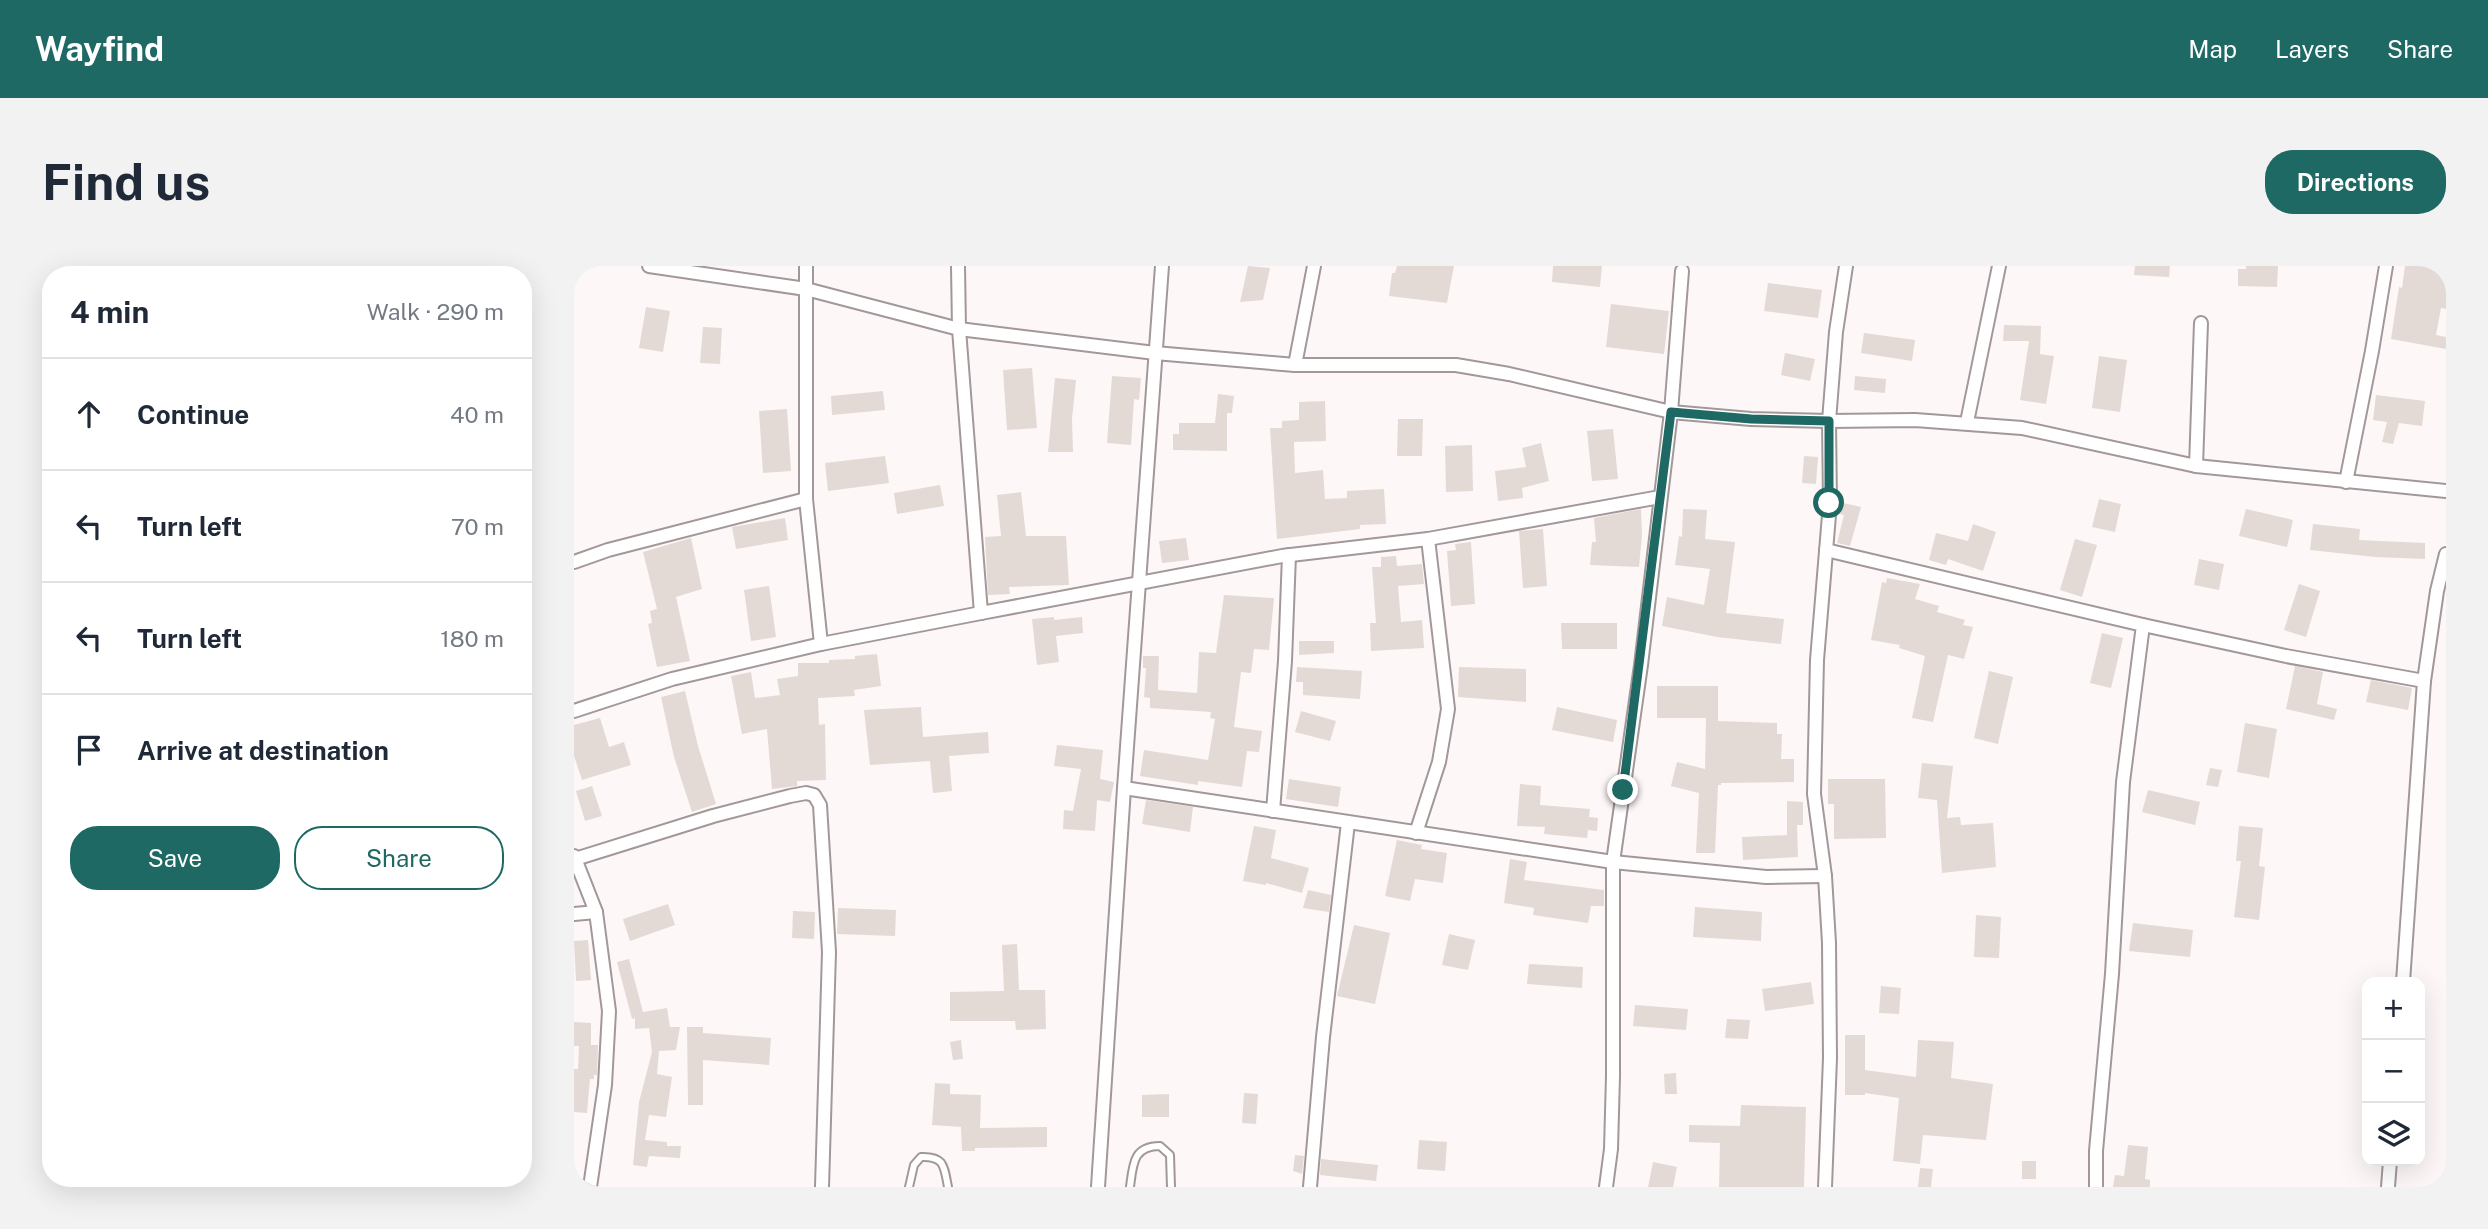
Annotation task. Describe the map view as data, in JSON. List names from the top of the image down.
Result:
{
  "page": {
    "header": "Wayfind",
    "nav": ["Map", "Layers", "Share"],
    "buttons": [
      "Directions",
      ["Save", "Share"]
    ],
    "title": "Find us",
    "heading": ["4 min", "Walk · 290 m"],
    "list": [
      ["Continue", "40 m"],
      ["Turn left", "70 m"],
      ["Turn left", "180 m"],
      "Arrive at destination"
    ],
    "map_buttons": ["+", "−"]
  }
}
